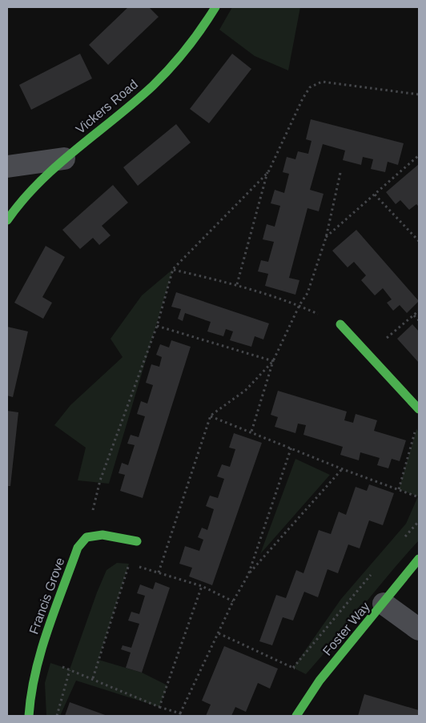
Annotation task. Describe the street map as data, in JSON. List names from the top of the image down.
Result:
{
  "streets": {
    "street": ["Vickers Road", "Francis Grove", "Foster Way"]
  }
}
